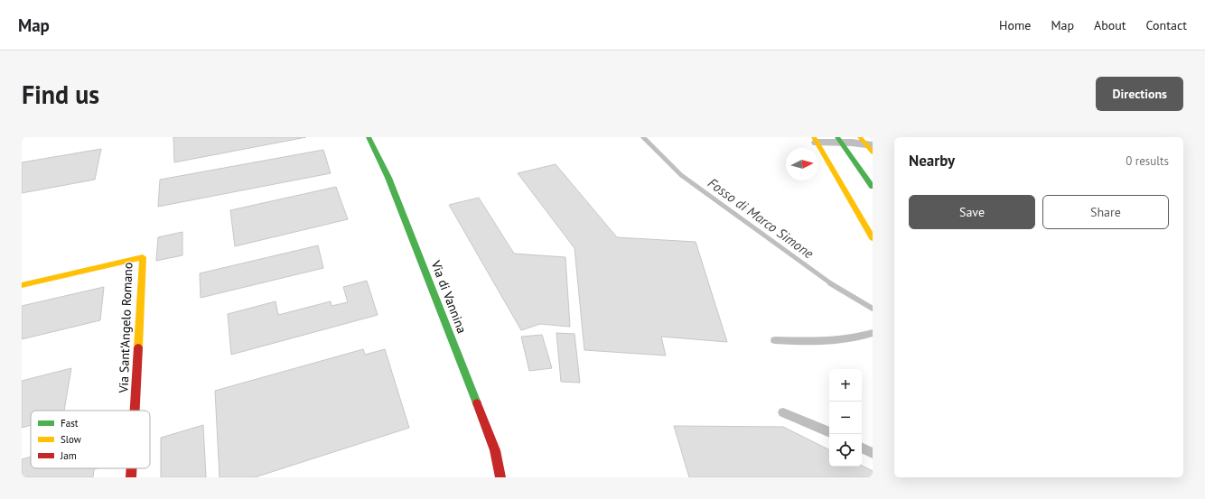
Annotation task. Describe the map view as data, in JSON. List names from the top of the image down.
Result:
{
  "streets": {
    "street": ["Via di Vannina", "Via Sant'Angelo Romano"]
  },
  "water": ["Fosso di Marco Simone"],
  "legend": ["Fast", "Slow", "Jam"],
  "north": "right",
  "page": {
    "header": "Map",
    "nav": [
      "Home",
      "Map",
      "About",
      "Contact"
    ],
    "buttons": [
      "Directions",
      ["Save", "Share"]
    ],
    "title": "Find us",
    "heading": ["Nearby", "0 results"],
    "map_buttons": ["+", "−"]
  }
}
